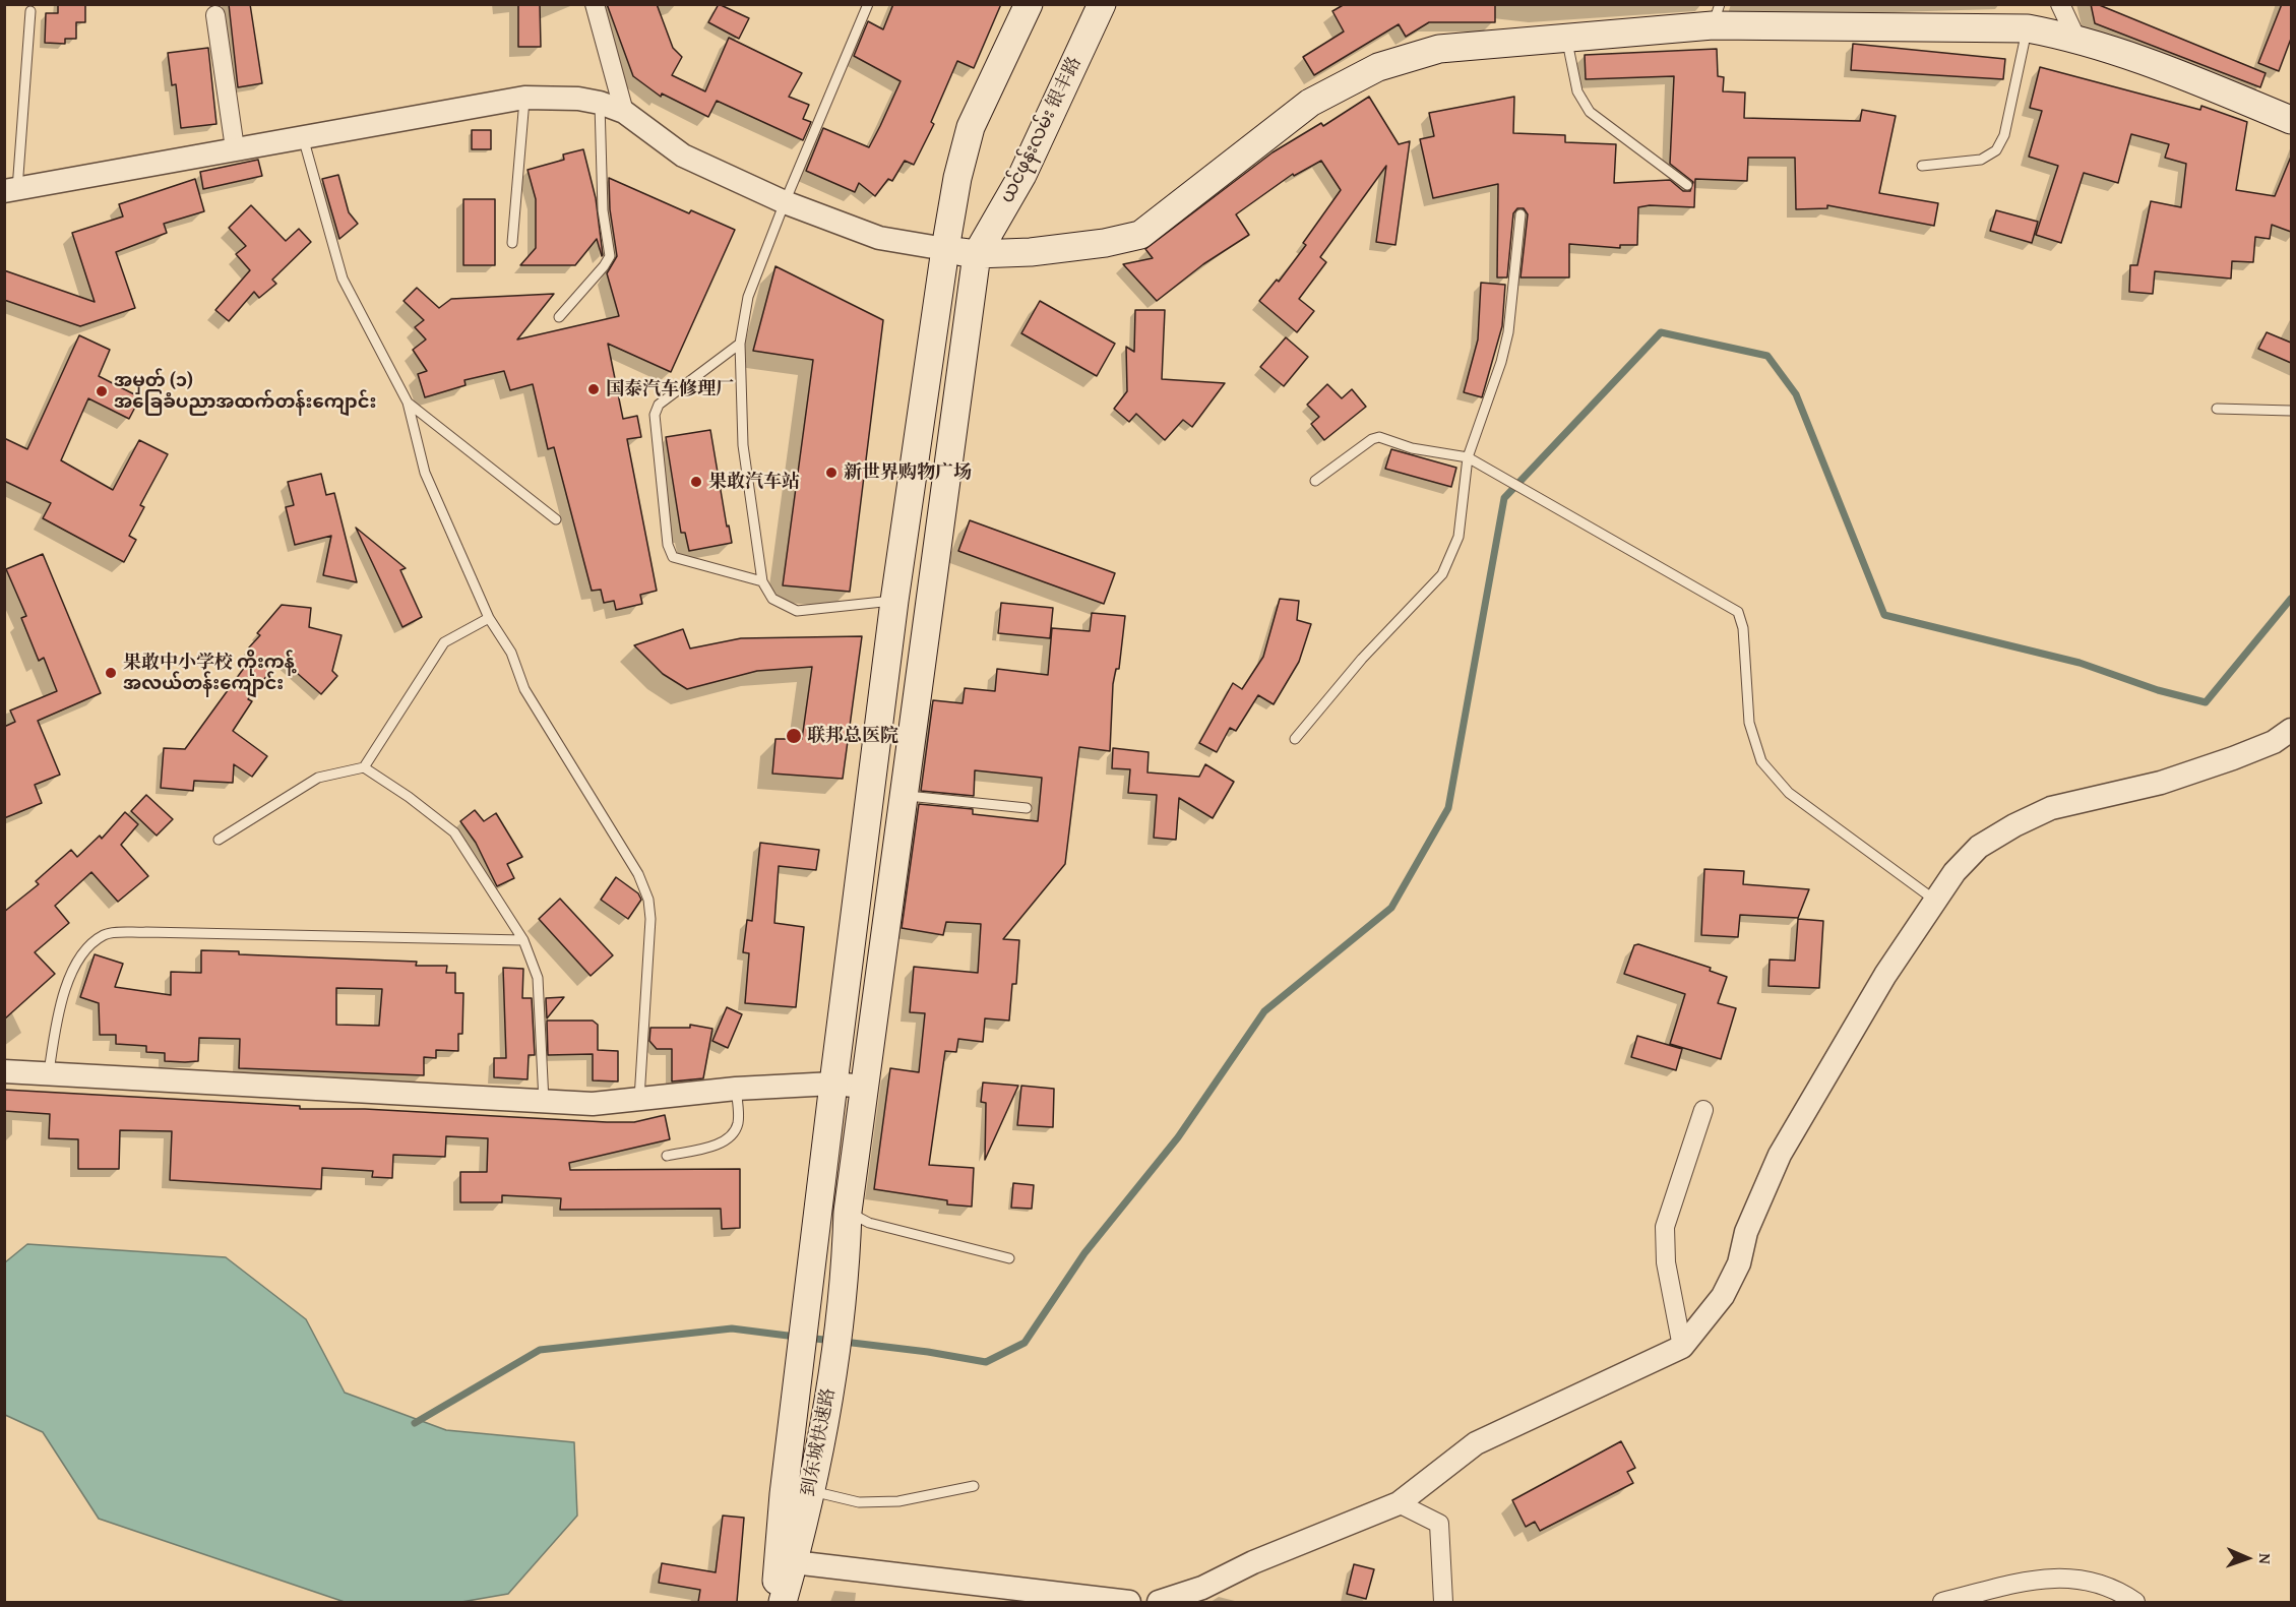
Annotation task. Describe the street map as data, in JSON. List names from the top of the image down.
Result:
{
  "streets": {
    "main road": ["ယင်ဖုန်းလမ်း 银丰路", "到东城快速路"]
  },
  "crossings": [
    ["ယင်ဖုန်းလမ်း 银丰路", "到东城快速路"]
  ],
  "places": [
    "国泰汽车修理厂",
    "အမှတ် (၁) အခြေခံပညာအထက်တန်းကျောင်း",
    "新世界购物广场",
    "果敢汽车站",
    "果敢中小学校 ကိုးကန့် အလယ်တန်းကျောင်း",
    "联邦总医院"
  ],
  "north": "right"
}
